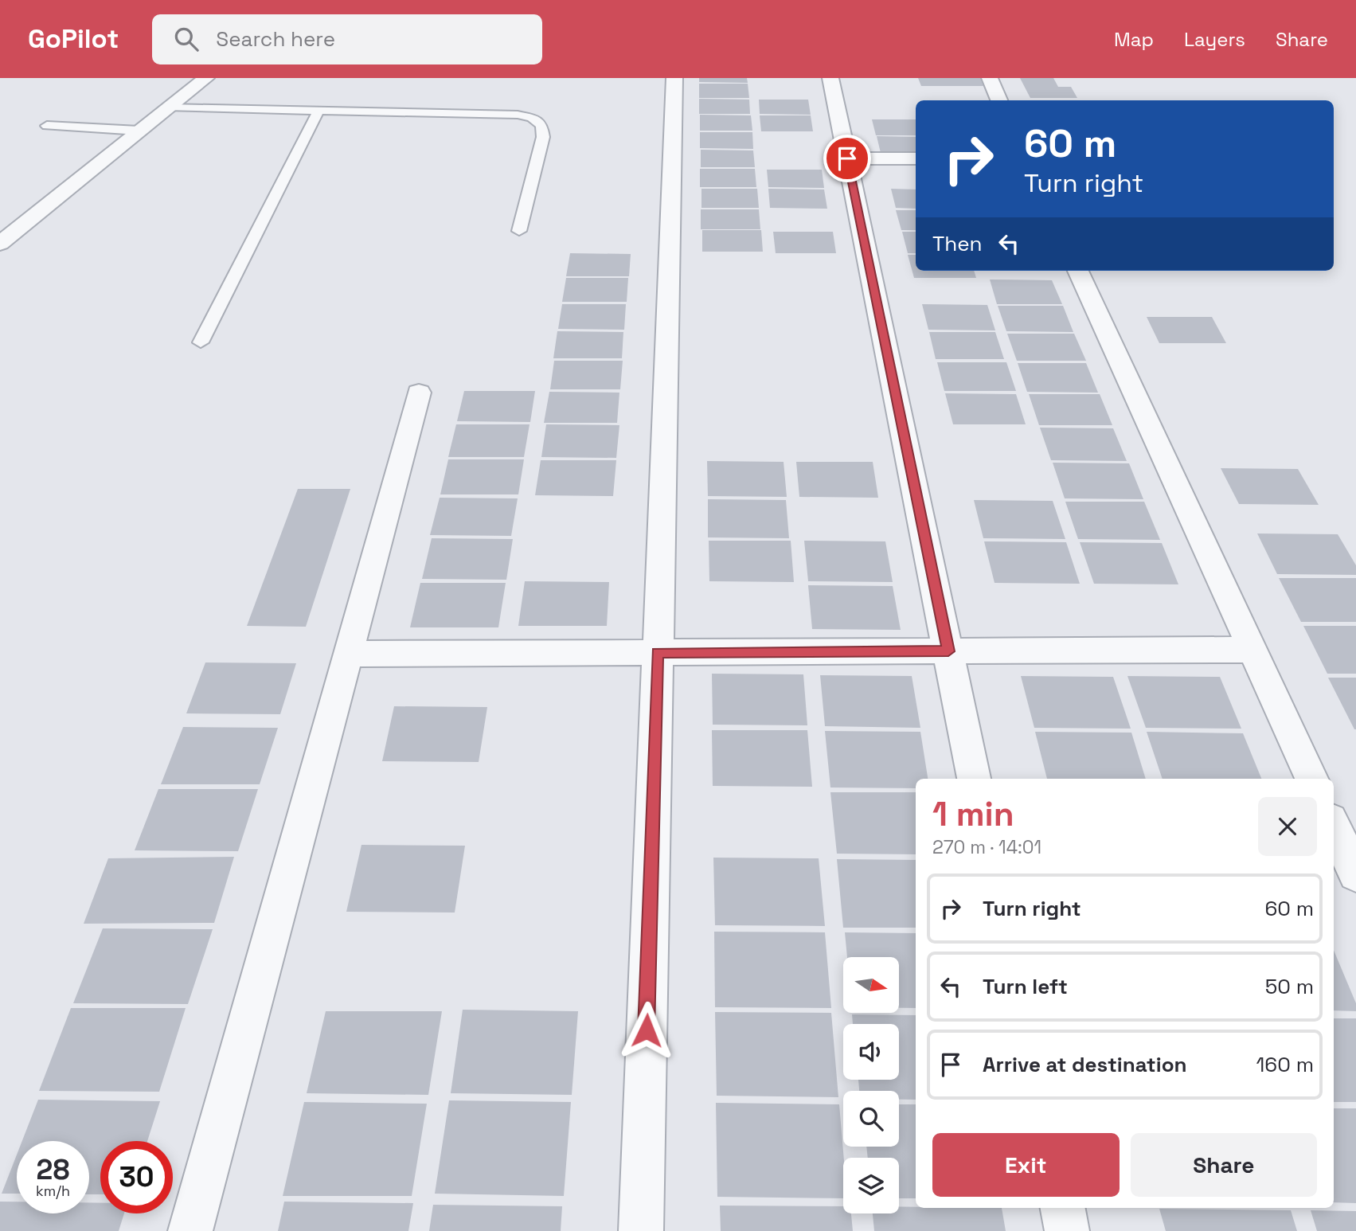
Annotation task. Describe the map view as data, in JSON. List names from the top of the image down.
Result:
{
  "north": "right",
  "page": {
    "header": "GoPilot",
    "search": "Search here",
    "nav": ["Map", "Layers", "Share"],
    "turn": ["60 m", "Turn right"],
    "then": "Then",
    "heading": ["1 min", "270 m · 14:01"],
    "list": [
      {
        "name": "Turn right",
        "value": "60 m"
      },
      {
        "name": "Turn left",
        "value": "50 m"
      },
      {
        "name": "Arrive at destination",
        "value": "160 m"
      }
    ],
    "buttons": ["Exit", "Share"],
    "speed": "28 km/h",
    "limit": "30"
  }
}
